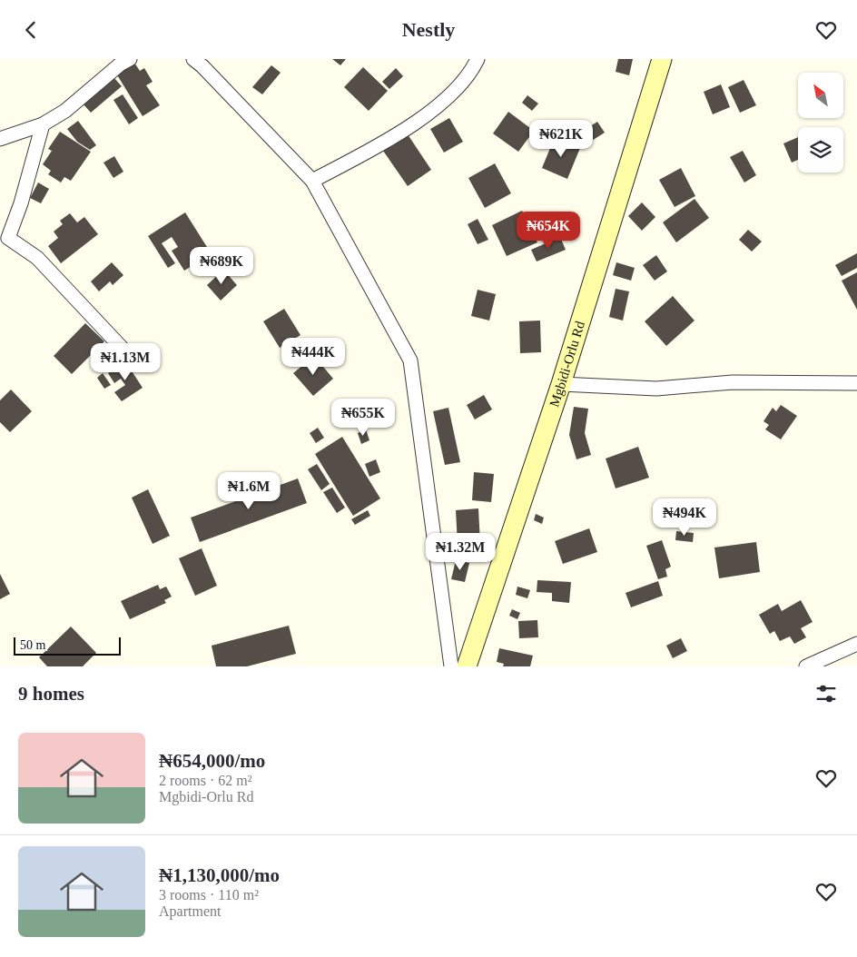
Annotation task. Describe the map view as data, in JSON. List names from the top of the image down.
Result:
{
  "streets": {
    "main road": ["Mgbidi-Orlu Rd"]
  },
  "scale_bar": "50 m",
  "north": "top left",
  "page": {
    "header": "Nestly",
    "price": [
      "₦621K",
      "₦654K",
      "₦689K",
      "₦444K",
      "₦1.13M",
      "₦655K",
      "₦1.6M",
      "₦494K",
      "₦1.32M"
    ],
    "scale": "50 m",
    "heading": "9 homes",
    "list": [
      {
        "name": "₦654,000/mo",
        "note": "2 rooms · 62 m² · Mgbidi-Orlu Rd"
      },
      {
        "name": "₦1,130,000/mo",
        "note": "3 rooms · 110 m² · Apartment"
      }
    ]
  }
}
